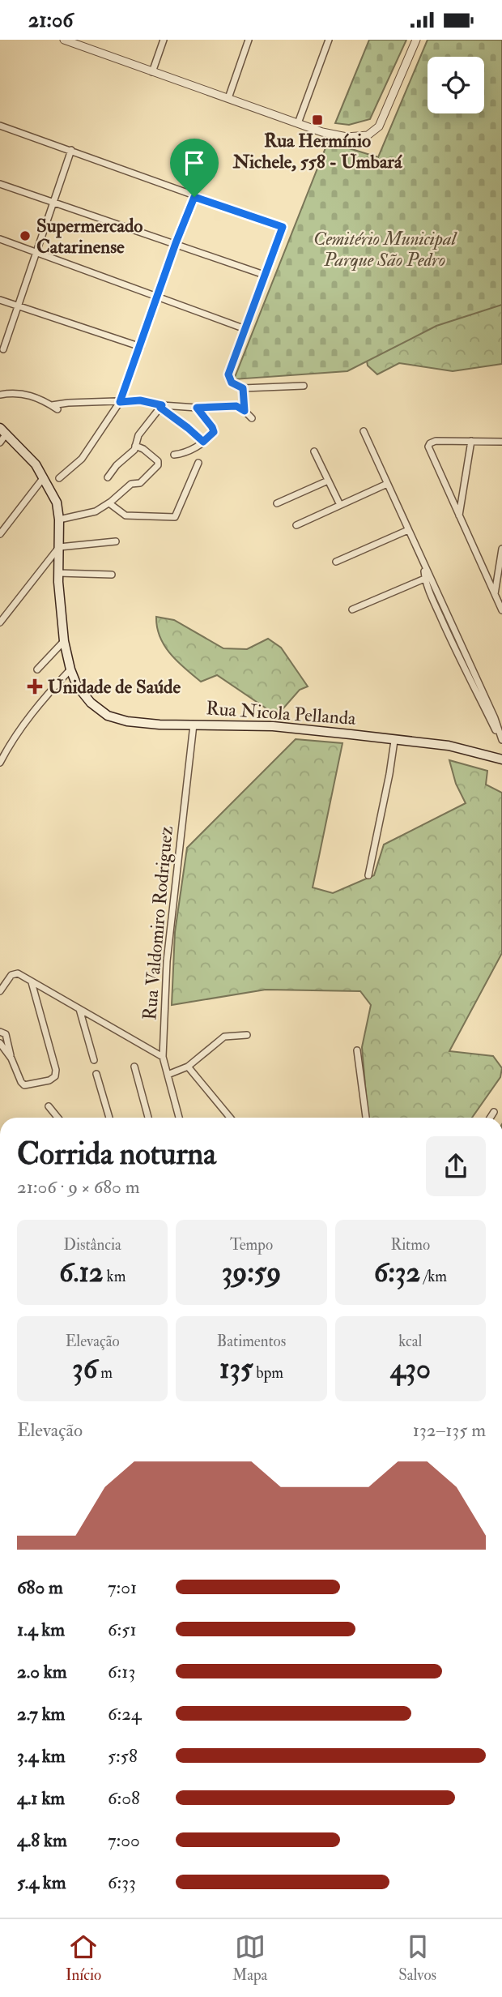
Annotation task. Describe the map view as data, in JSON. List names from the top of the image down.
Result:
{
  "streets": {
    "main road": ["Rua Nicola Pellanda"],
    "street": ["Rua Valdomiro Rodriguez"]
  },
  "crossings": [
    ["Rua Nicola Pellanda", "Rua Valdomiro Rodriguez"]
  ],
  "parks": ["Cemitério Municipal Parque São Pedro"],
  "places": {
    "transit": ["Rua Hermínio Nichele, 558 - Umbará"],
    "other": ["Supermercado Catarinense"],
    "health": ["Unidade de Saúde"]
  },
  "page": {
    "status": "21:06",
    "heading": ["Corrida noturna", "21:06 · 9 × 680 m"],
    "stats": [
      ["Distância", "6.12 km"],
      ["Tempo", "39:59"],
      ["Ritmo", "6:32 /km"],
      ["Elevação", "36 m"],
      ["Batimentos", "135 bpm"],
      ["kcal", "430"]
    ],
    "chart": ["Elevação", "132–135 m"],
    "list": [
      {
        "name": "680 m",
        "note": "7:01"
      },
      {
        "name": "1.4 km",
        "note": "6:51"
      },
      {
        "name": "2.0 km",
        "note": "6:13"
      },
      {
        "name": "2.7 km",
        "note": "6:24"
      },
      {
        "name": "3.4 km",
        "note": "5:58"
      },
      {
        "name": "4.1 km",
        "note": "6:08"
      },
      {
        "name": "4.8 km",
        "note": "7:00"
      },
      {
        "name": "5.4 km",
        "note": "6:33"
      }
    ],
    "tabs": ["Início", "Mapa", "Salvos"]
  }
}
